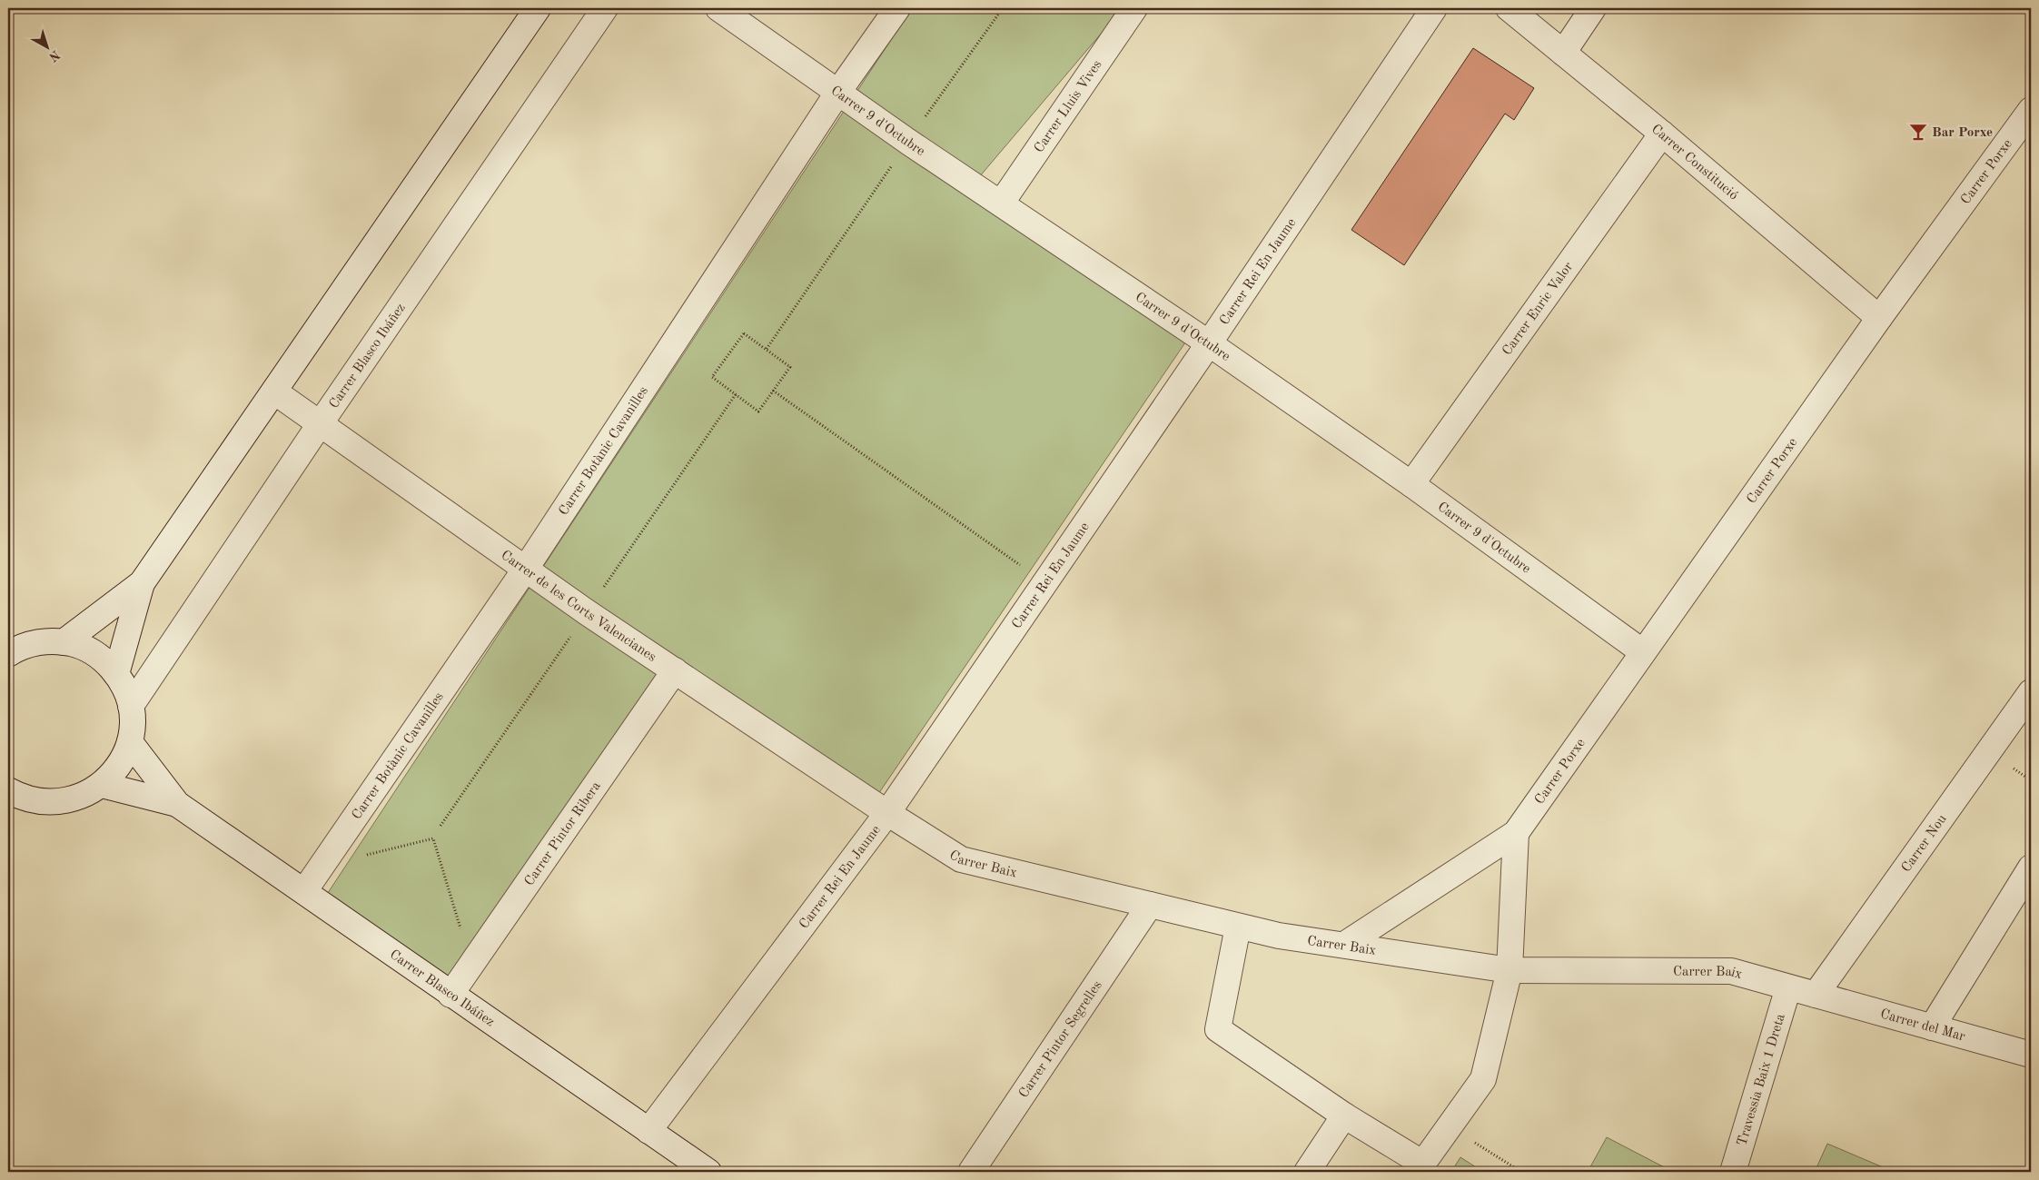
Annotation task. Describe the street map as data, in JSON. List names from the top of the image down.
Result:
{
  "streets": {
    "street": [
      "Carrer Lluis Vives",
      "Carrer 9 d'Octubre",
      "Carrer Constitució",
      "Carrer Porxe",
      "Carrer Rei En Jaume",
      "Carrer Enric Valor",
      "Carrer Blasco Ibáñez",
      "Carrer Botànic Cavanilles",
      "Carrer de les Corts Valencianes",
      "Carrer Pintor Ribera",
      "Carrer Nou",
      "Carrer Baix",
      "Carrer del Mar",
      "Carrer Pintor Segrelles",
      "Travessia Baix 1 Dreta"
    ]
  },
  "crossings": [
    ["Carrer Lluis Vives", "Carrer 9 d'Octubre"],
    ["Carrer 9 d'Octubre", "Carrer Porxe"],
    ["Carrer 9 d'Octubre", "Carrer Rei En Jaume"],
    ["Carrer 9 d'Octubre", "Carrer Enric Valor"],
    ["Carrer 9 d'Octubre", "Carrer Botànic Cavanilles"],
    ["Carrer Constitució", "Carrer Porxe"],
    ["Carrer Constitució", "Carrer Enric Valor"],
    ["Carrer Porxe", "Carrer Baix"],
    ["Carrer Rei En Jaume", "Carrer Blasco Ibáñez"],
    ["Carrer Rei En Jaume", "Carrer de les Corts Valencianes"],
    ["Carrer Rei En Jaume", "Carrer Baix"],
    ["Carrer Blasco Ibáñez", "Carrer Botànic Cavanilles"],
    ["Carrer Blasco Ibáñez", "Carrer de les Corts Valencianes"],
    ["Carrer Blasco Ibáñez", "Carrer Pintor Ribera"],
    ["Carrer Botànic Cavanilles", "Carrer de les Corts Valencianes"],
    ["Carrer de les Corts Valencianes", "Carrer Pintor Ribera"],
    ["Carrer de les Corts Valencianes", "Carrer Baix"],
    ["Carrer Nou", "Carrer Baix"],
    ["Carrer Nou", "Carrer del Mar"],
    ["Carrer Baix", "Carrer del Mar"],
    ["Carrer Baix", "Carrer Pintor Segrelles"],
    ["Carrer Baix", "Travessia Baix 1 Dreta"]
  ],
  "places": {
    "bar": ["Bar Porxe"]
  },
  "north": "bottom right"
}
